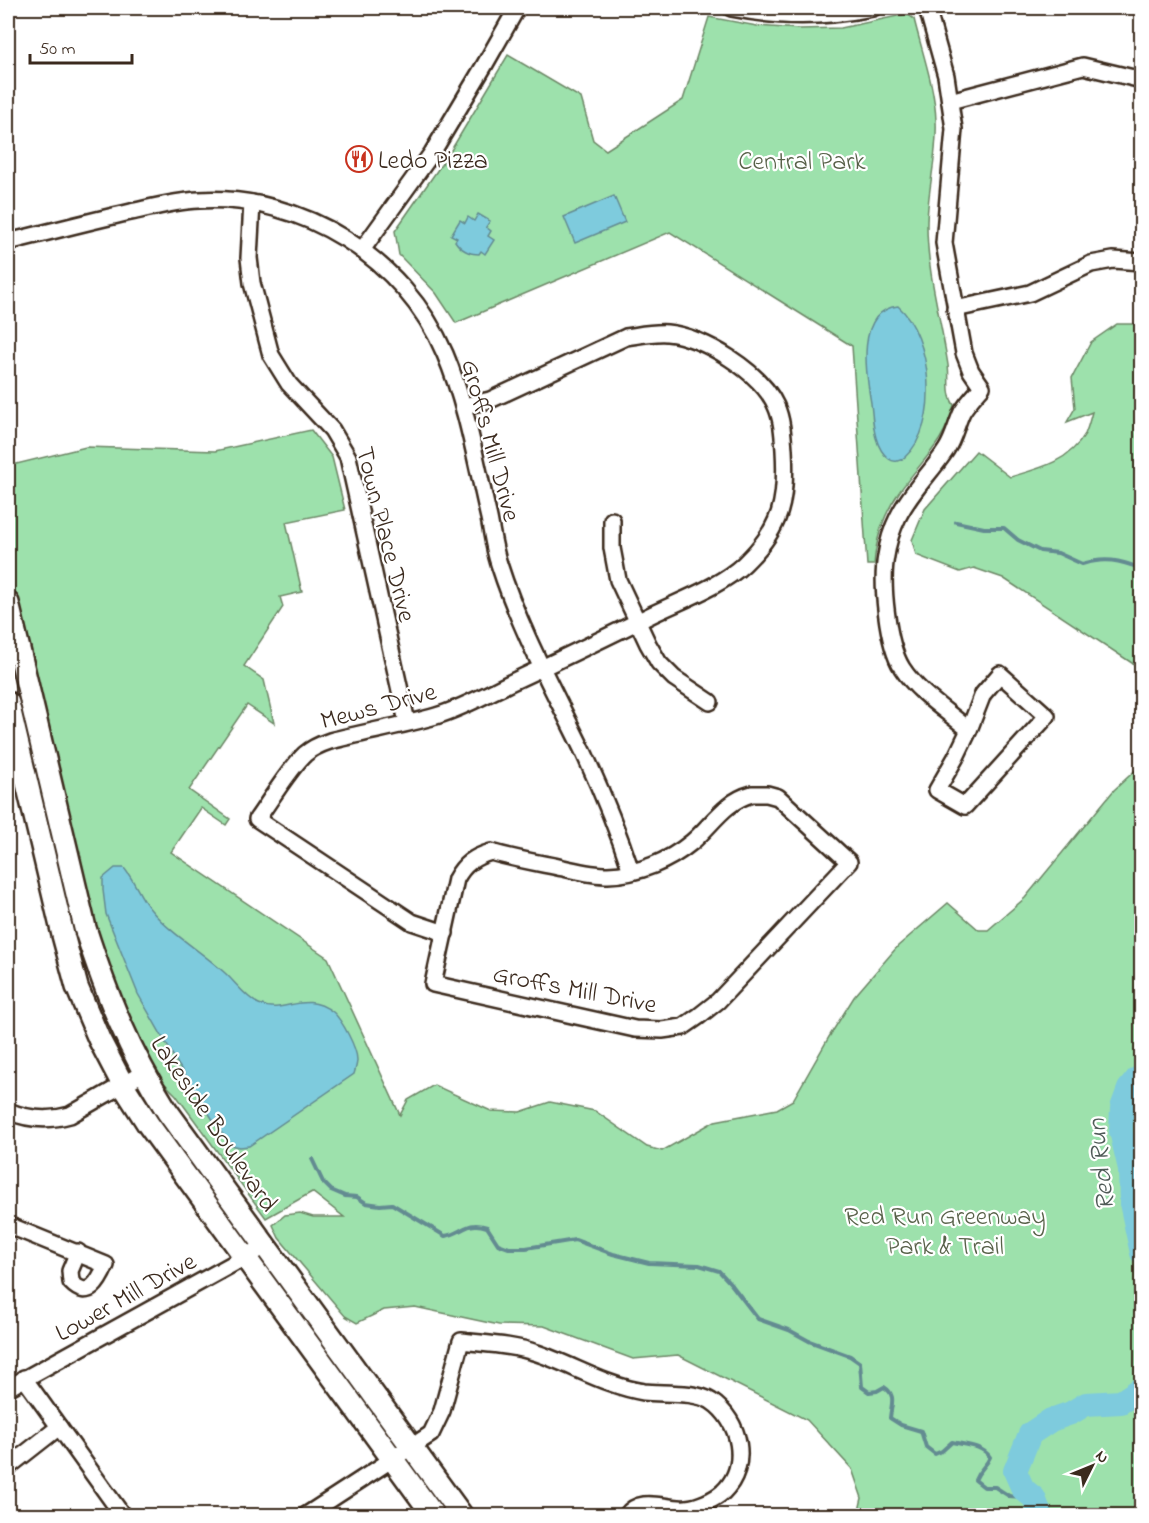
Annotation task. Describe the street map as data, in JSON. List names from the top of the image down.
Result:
{
  "streets": {
    "main road": ["Lakeside Boulevard"],
    "street": [
      "Groffs Mill Drive",
      "Town Place Drive",
      "Mews Drive",
      "Lower Mill Drive"
    ]
  },
  "crossings": [
    ["Groffs Mill Drive", "Town Place Drive"],
    ["Groffs Mill Drive", "Mews Drive"],
    ["Town Place Drive", "Mews Drive"],
    ["Lakeside Boulevard", "Lower Mill Drive"]
  ],
  "water": ["Red Run"],
  "parks": ["Central Park", "Red Run Greenway Park & Trail"],
  "places": {
    "restaurant": ["Ledo Pizza"]
  },
  "scale_bar": "50 m",
  "north": "top right"
}
